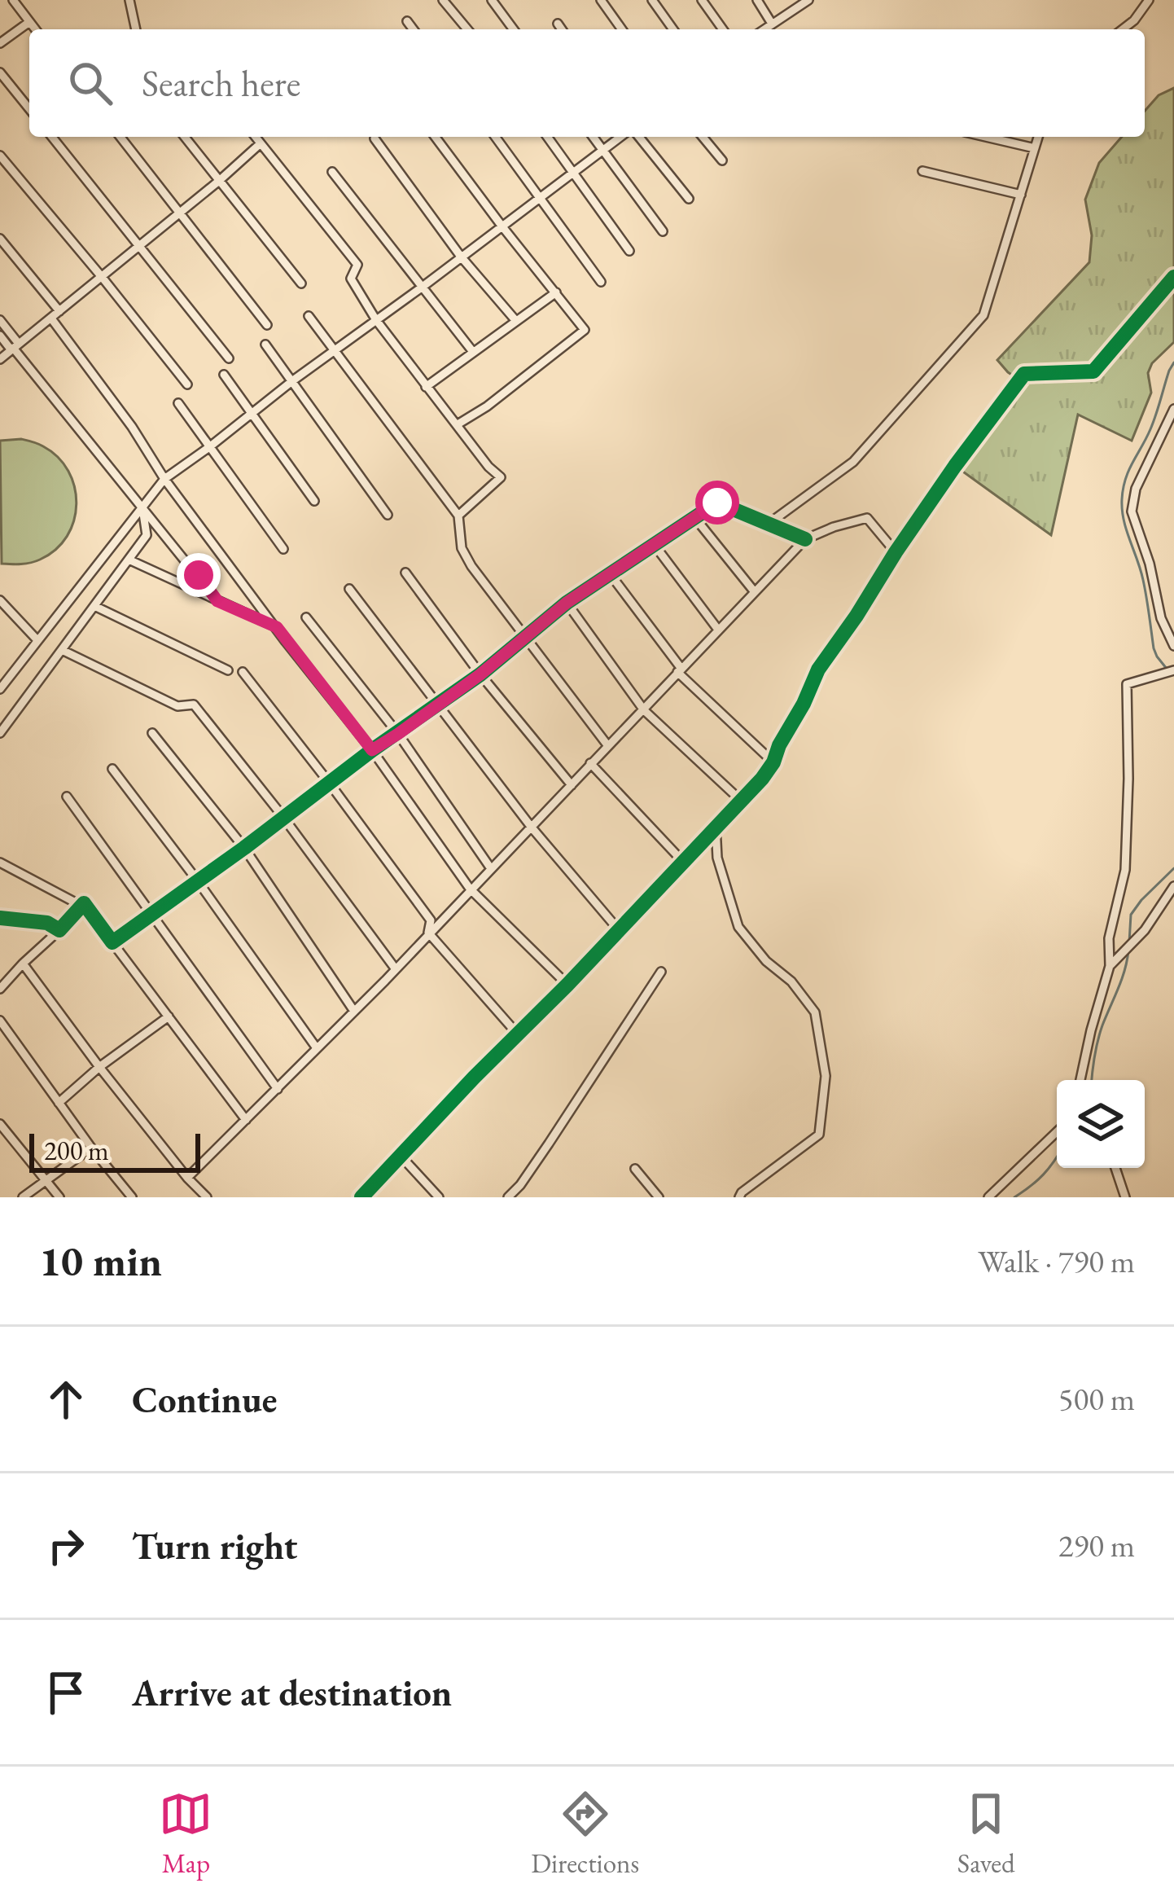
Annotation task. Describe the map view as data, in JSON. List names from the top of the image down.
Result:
{
  "scale_bar": "200 m",
  "page": {
    "search": "Search here",
    "scale": "200 m",
    "heading": ["10 min", "Walk · 790 m"],
    "list": [
      ["Continue", "500 m"],
      ["Turn right", "290 m"],
      "Arrive at destination"
    ],
    "nav": ["Map", "Directions", "Saved"]
  }
}
